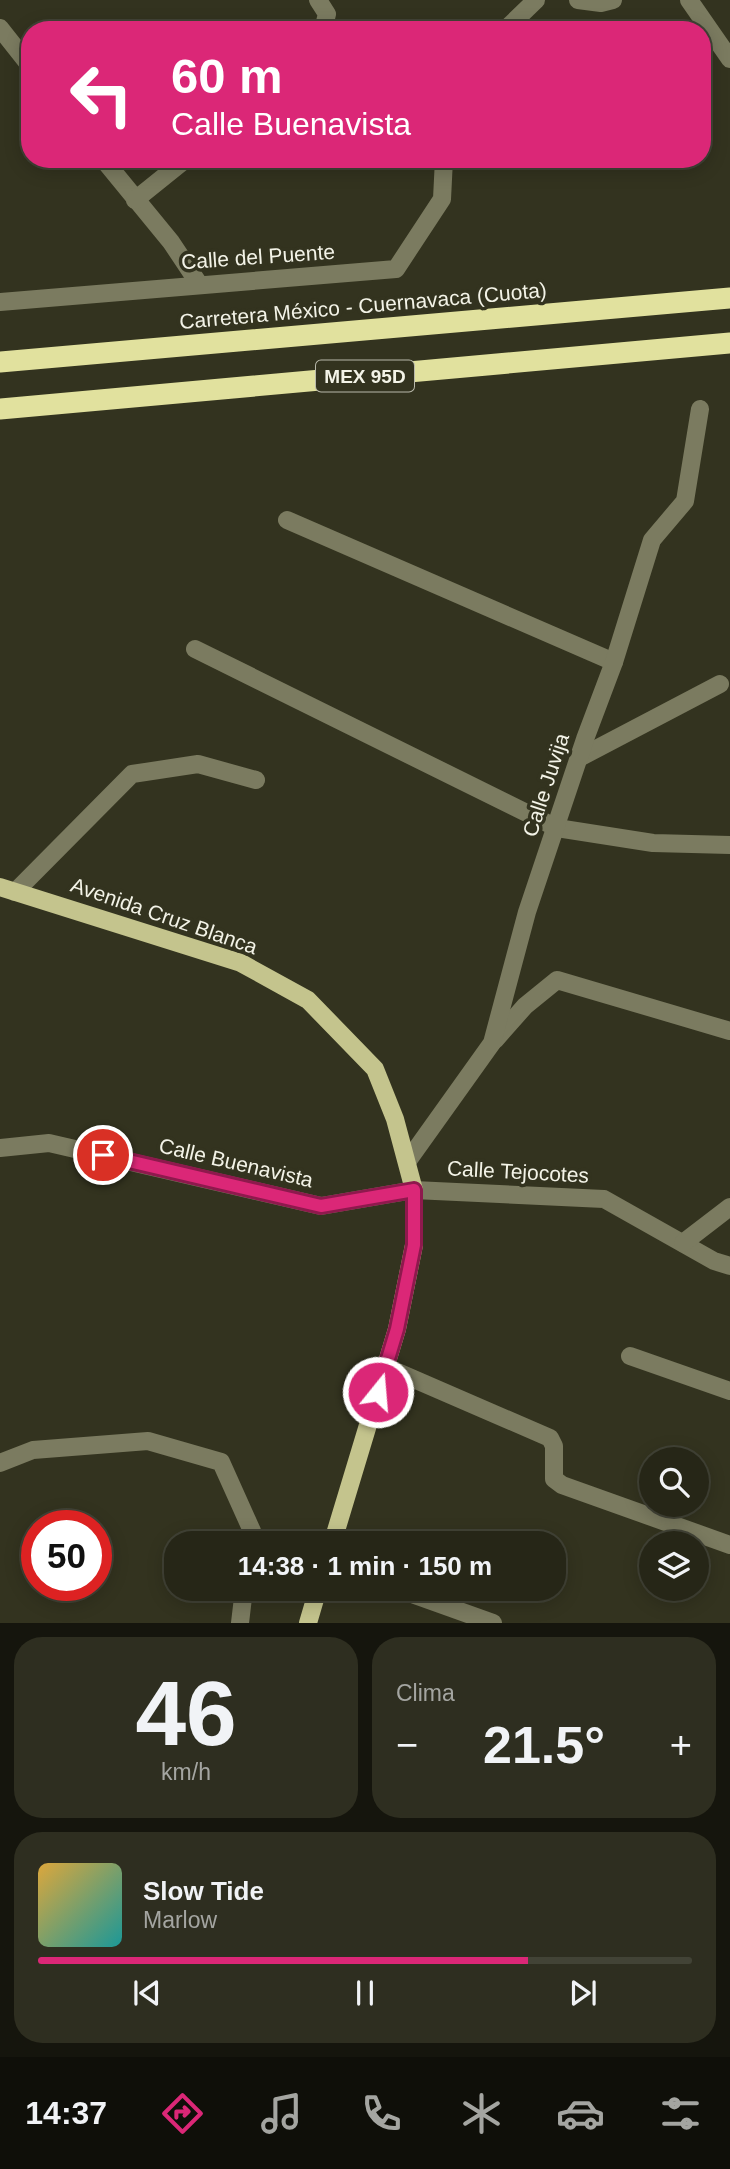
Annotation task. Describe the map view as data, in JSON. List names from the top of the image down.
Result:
{
  "streets": {
    "highway": ["Carretera México - Cuernavaca (Cuota)", "MEX 95D"],
    "main road": ["Avenida Cruz Blanca"],
    "street": [
      "Calle del Puente",
      "Calle Juvija",
      "Calle Buenavista",
      "Calle Tejocotes"
    ]
  },
  "crossings": [
    ["Calle Juvija", "Avenida Cruz Blanca"],
    ["Avenida Cruz Blanca", "Calle Buenavista"],
    ["Avenida Cruz Blanca", "Calle Tejocotes"],
    ["Calle Buenavista", "Calle Tejocotes"]
  ],
  "page": {
    "turn": ["60 m", "Calle Buenavista"],
    "limit": "50",
    "trip": "14:38 · 1 min · 150 m",
    "tile": [
      ["46", "km/h"],
      "Clima"
    ],
    "heat": ["−", "21.5°", "+"],
    "song": ["Slow Tide", "Marlow"],
    "tabs": "14:37"
  }
}
